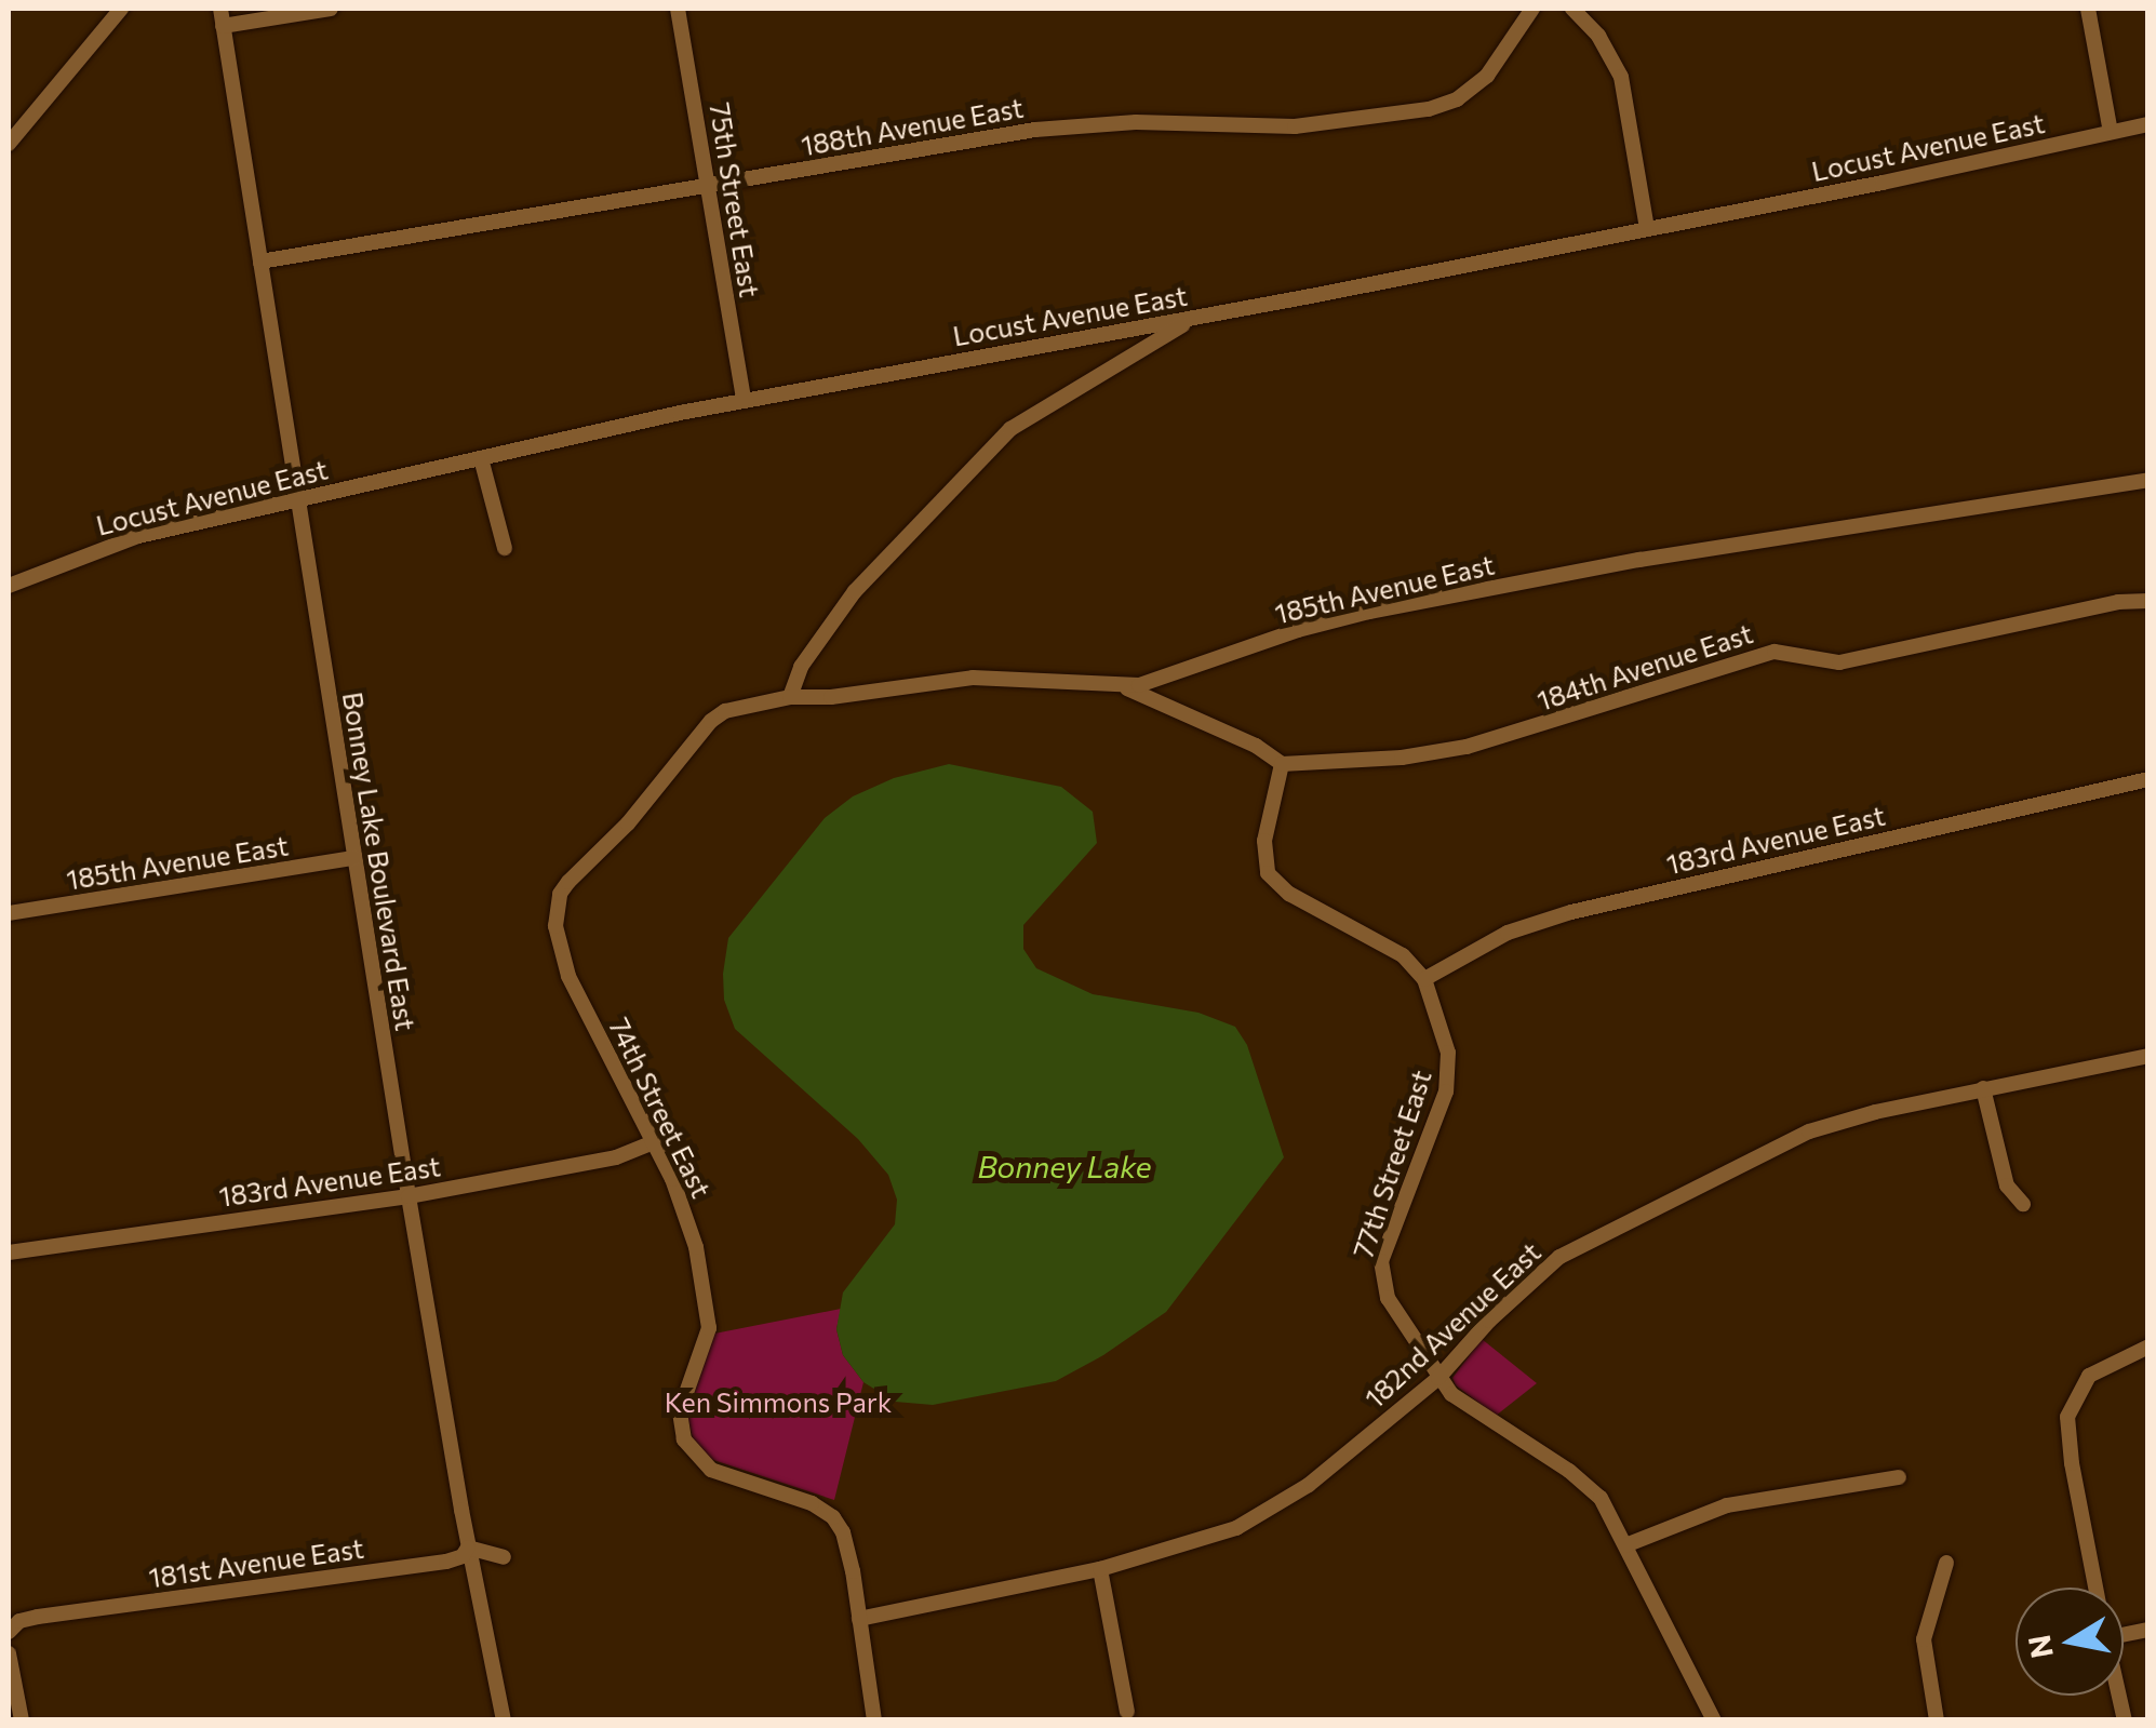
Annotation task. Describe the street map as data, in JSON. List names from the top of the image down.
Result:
{
  "streets": {
    "street": [
      "188th Avenue East",
      "Locust Avenue East",
      "75th Street East",
      "185th Avenue East",
      "184th Avenue East",
      "183rd Avenue East",
      "Bonney Lake Boulevard East",
      "74th Street East",
      "77th Street East",
      "182nd Avenue East",
      "181st Avenue East"
    ]
  },
  "crossings": [
    ["188th Avenue East", "75th Street East"],
    ["188th Avenue East", "Bonney Lake Boulevard East"],
    ["Locust Avenue East", "75th Street East"],
    ["Locust Avenue East", "Bonney Lake Boulevard East"],
    ["185th Avenue East", "Bonney Lake Boulevard East"],
    ["185th Avenue East", "74th Street East"],
    ["184th Avenue East", "77th Street East"],
    ["183rd Avenue East", "Bonney Lake Boulevard East"],
    ["183rd Avenue East", "74th Street East"],
    ["183rd Avenue East", "77th Street East"],
    ["Bonney Lake Boulevard East", "181st Avenue East"],
    ["74th Street East", "182nd Avenue East"],
    ["77th Street East", "182nd Avenue East"]
  ],
  "water": ["Bonney Lake"],
  "parks": ["Ken Simmons Park"],
  "north": "left"
}
